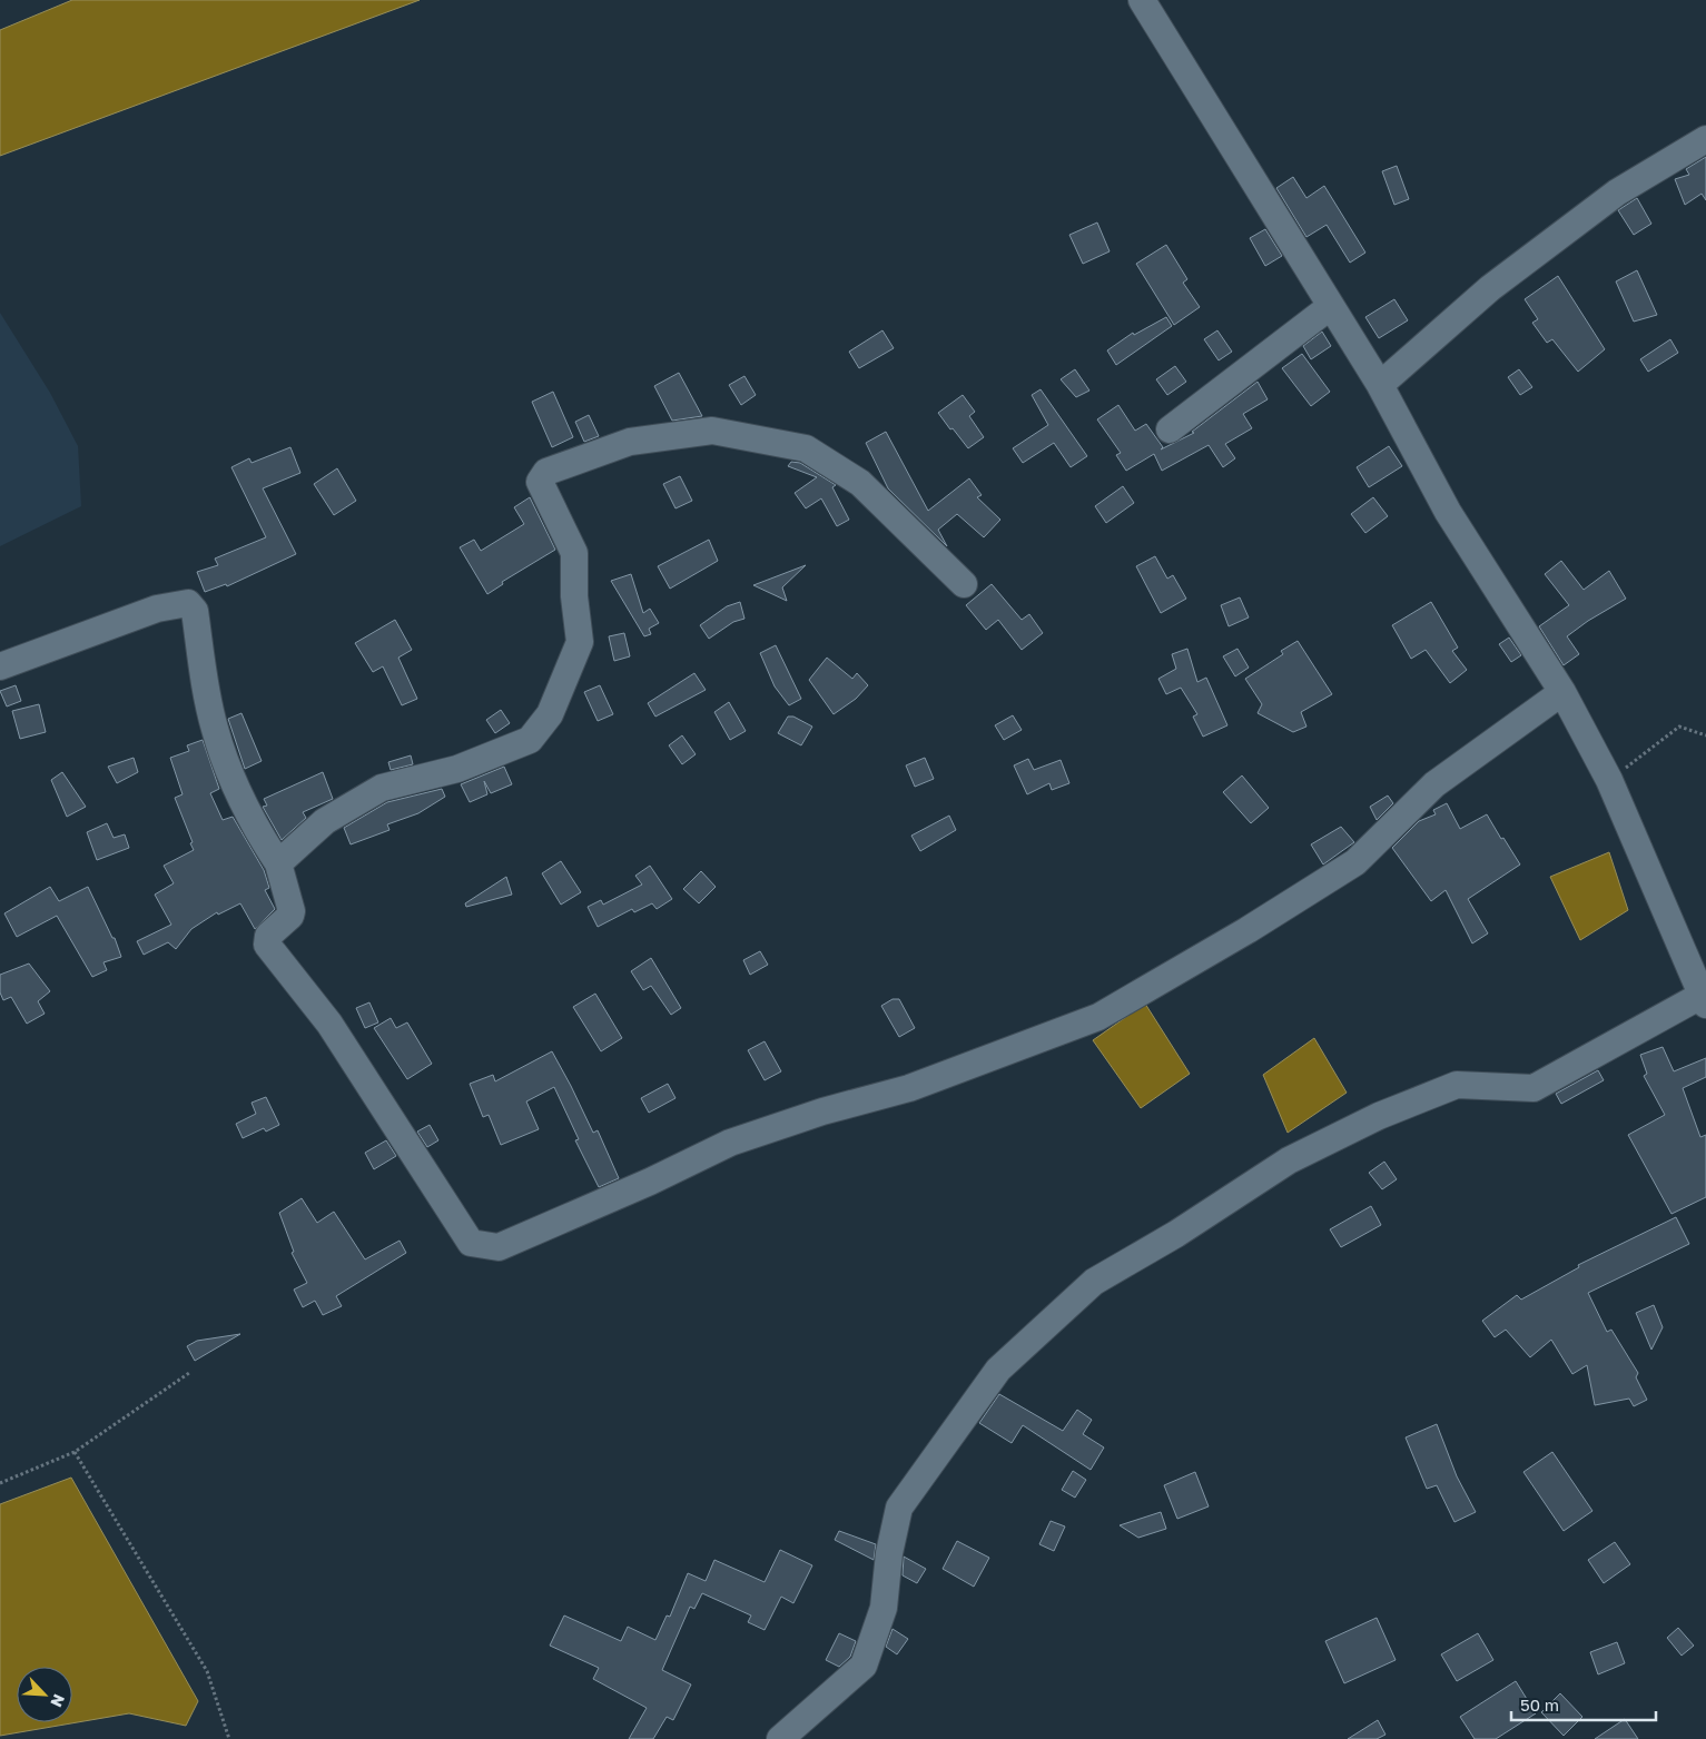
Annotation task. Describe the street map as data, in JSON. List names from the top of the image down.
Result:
{
  "scale_bar": "50 m",
  "north": "bottom right"
}
